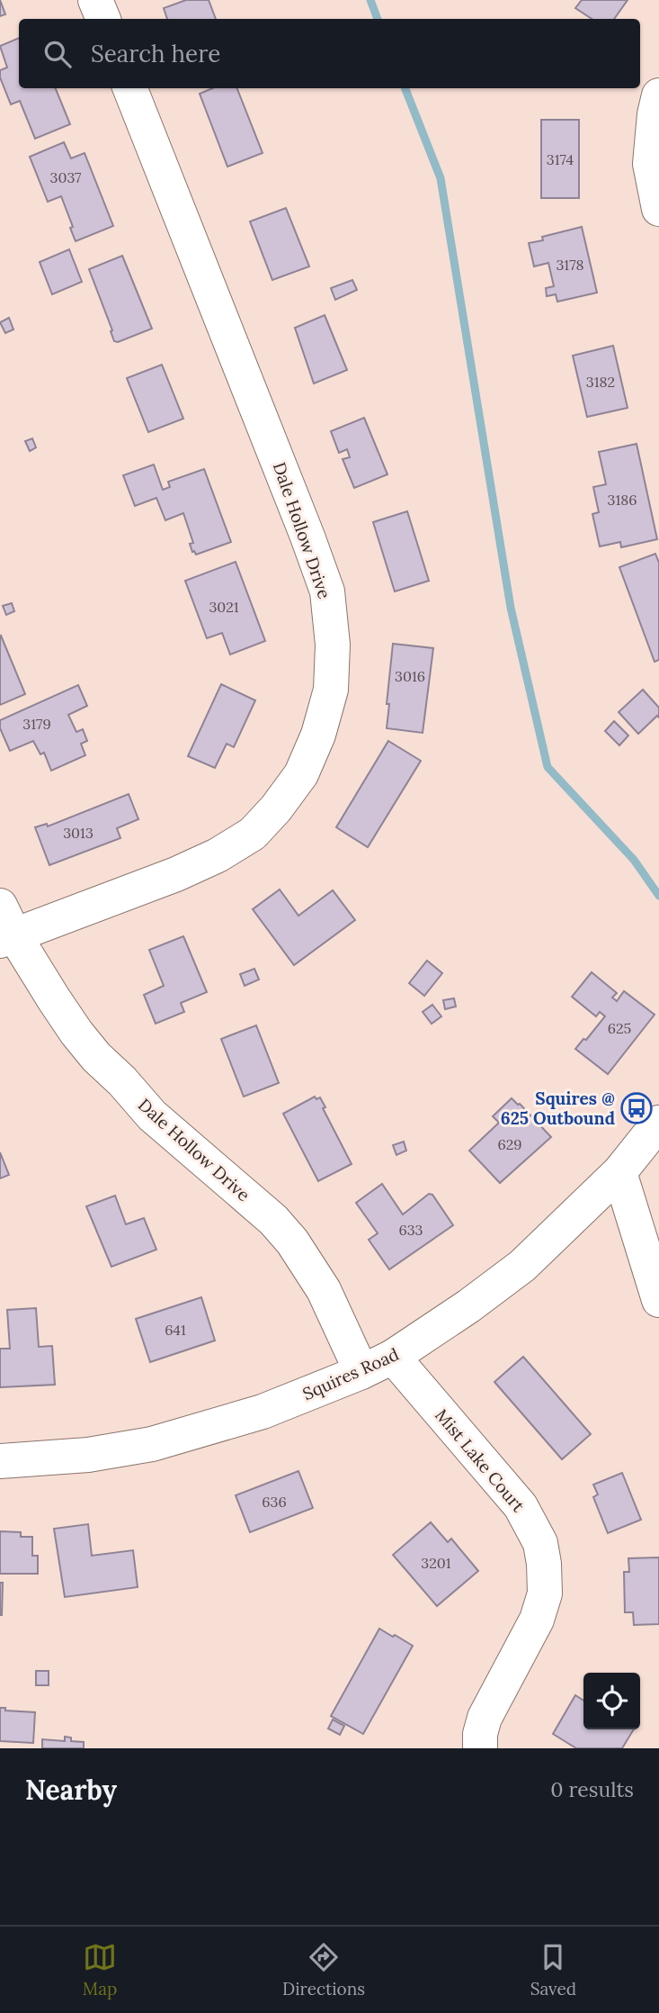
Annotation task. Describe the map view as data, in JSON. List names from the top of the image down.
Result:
{
  "streets": {
    "street": ["Dale Hollow Drive", "Squires Road", "Mist Lake Court"]
  },
  "crossings": [
    ["Dale Hollow Drive", "Squires Road"],
    ["Squires Road", "Mist Lake Court"]
  ],
  "places": {
    "bus stop": ["Squires @ 625 Outbound"]
  },
  "house_numbers": [
    "3174",
    "3037",
    "3178",
    "3182",
    "3186",
    "3021",
    "3016",
    "3179",
    "3013",
    "625",
    "629",
    "633",
    "641",
    "636",
    "3201"
  ],
  "page": {
    "search": "Search here",
    "heading": ["Nearby", "0 results"],
    "nav": ["Map", "Directions", "Saved"]
  }
}
